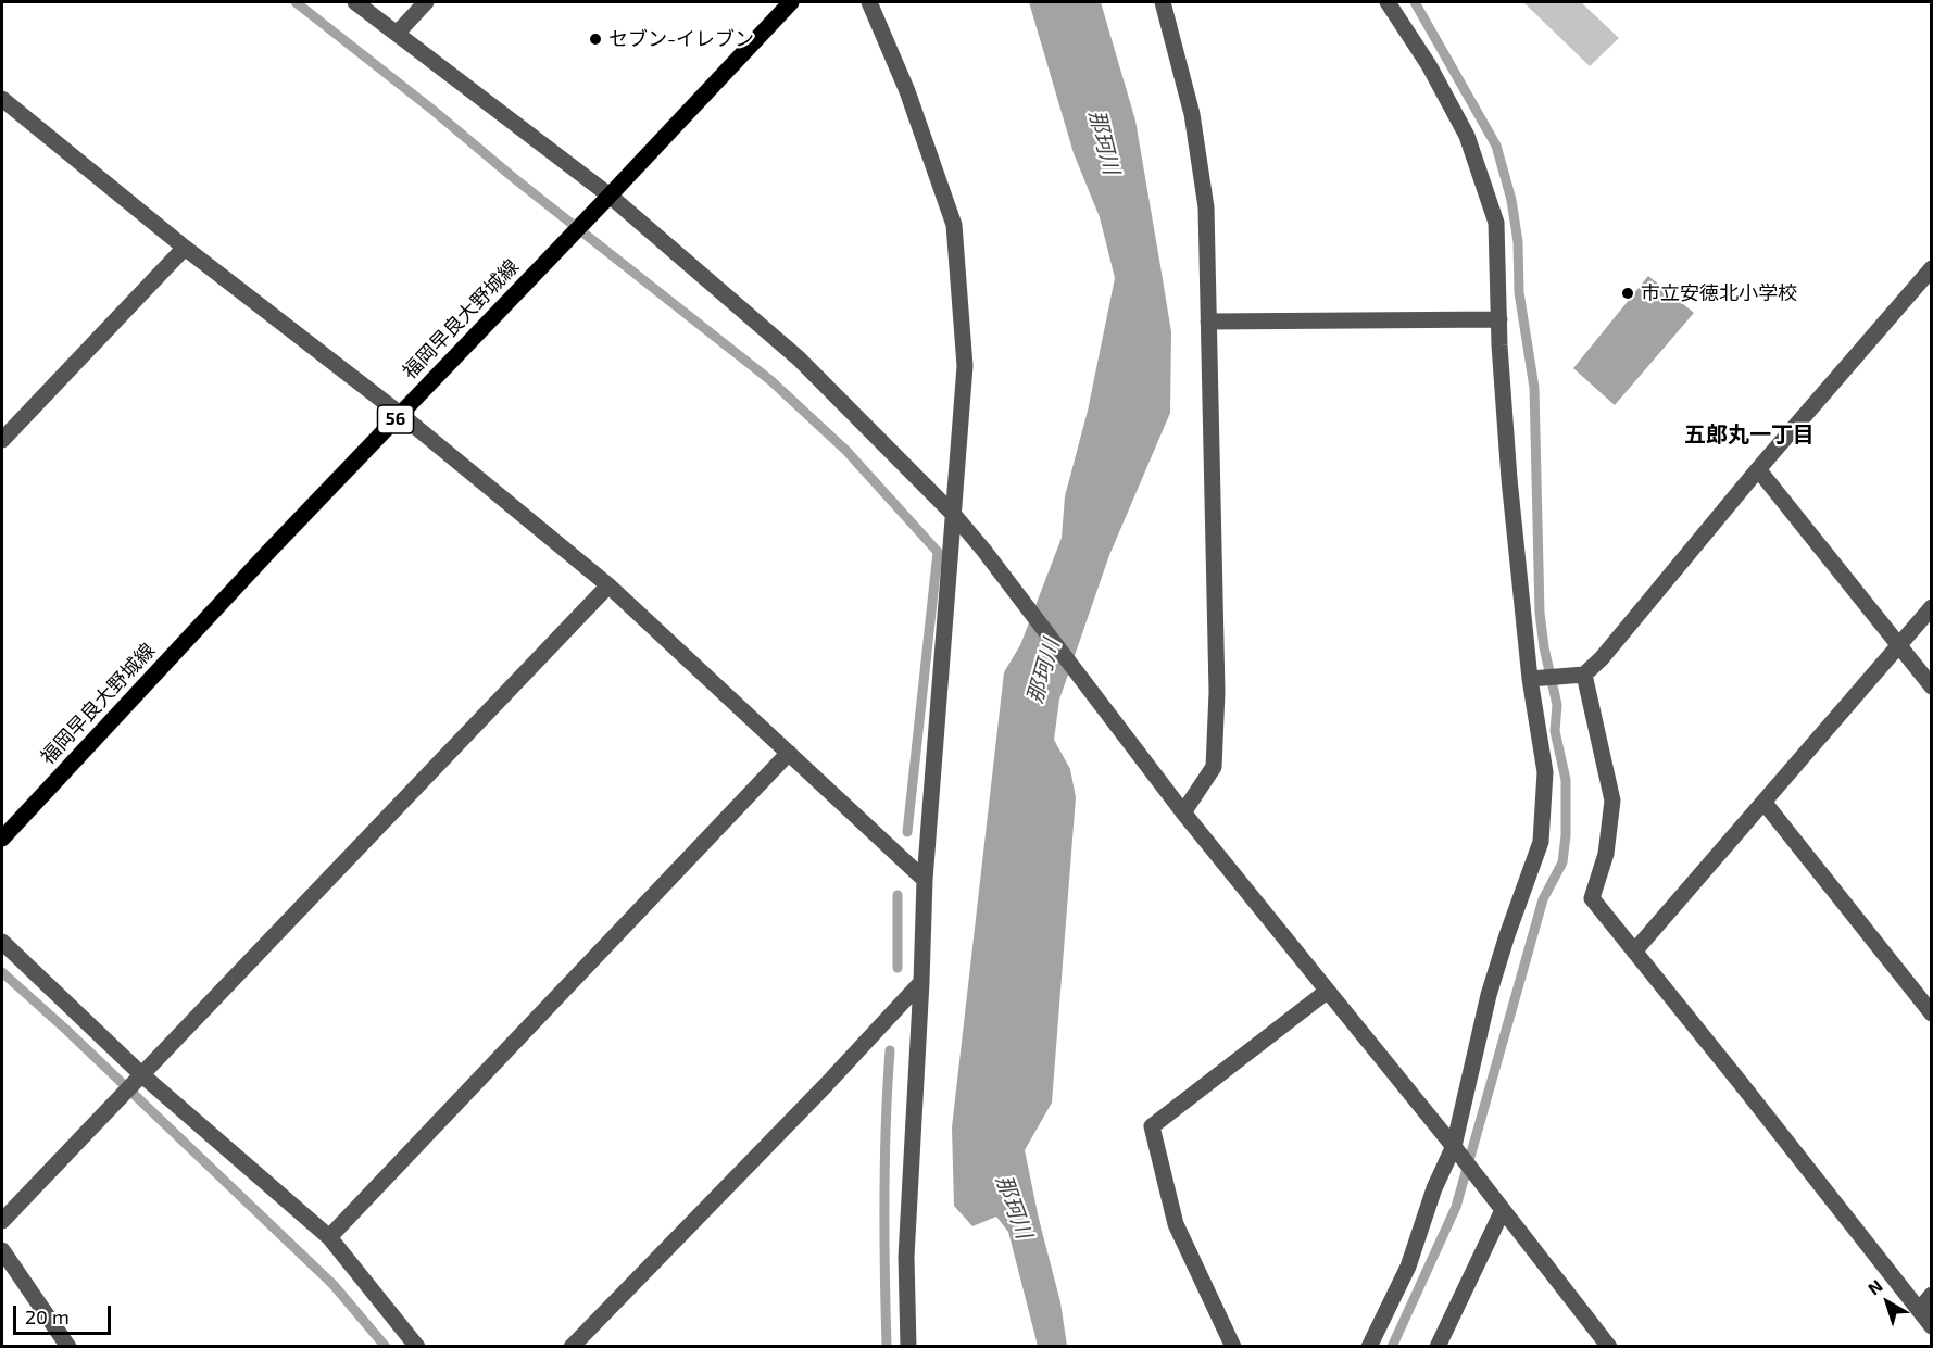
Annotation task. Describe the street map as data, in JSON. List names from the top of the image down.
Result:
{
  "streets": {
    "main road": ["福岡早良大野城線", "56"]
  },
  "districts": ["五郎丸一丁目"],
  "water": ["那珂川"],
  "places": ["セブン-イレブン", "市立安徳北小学校"],
  "scale_bar": "20 m",
  "north": "top left"
}
